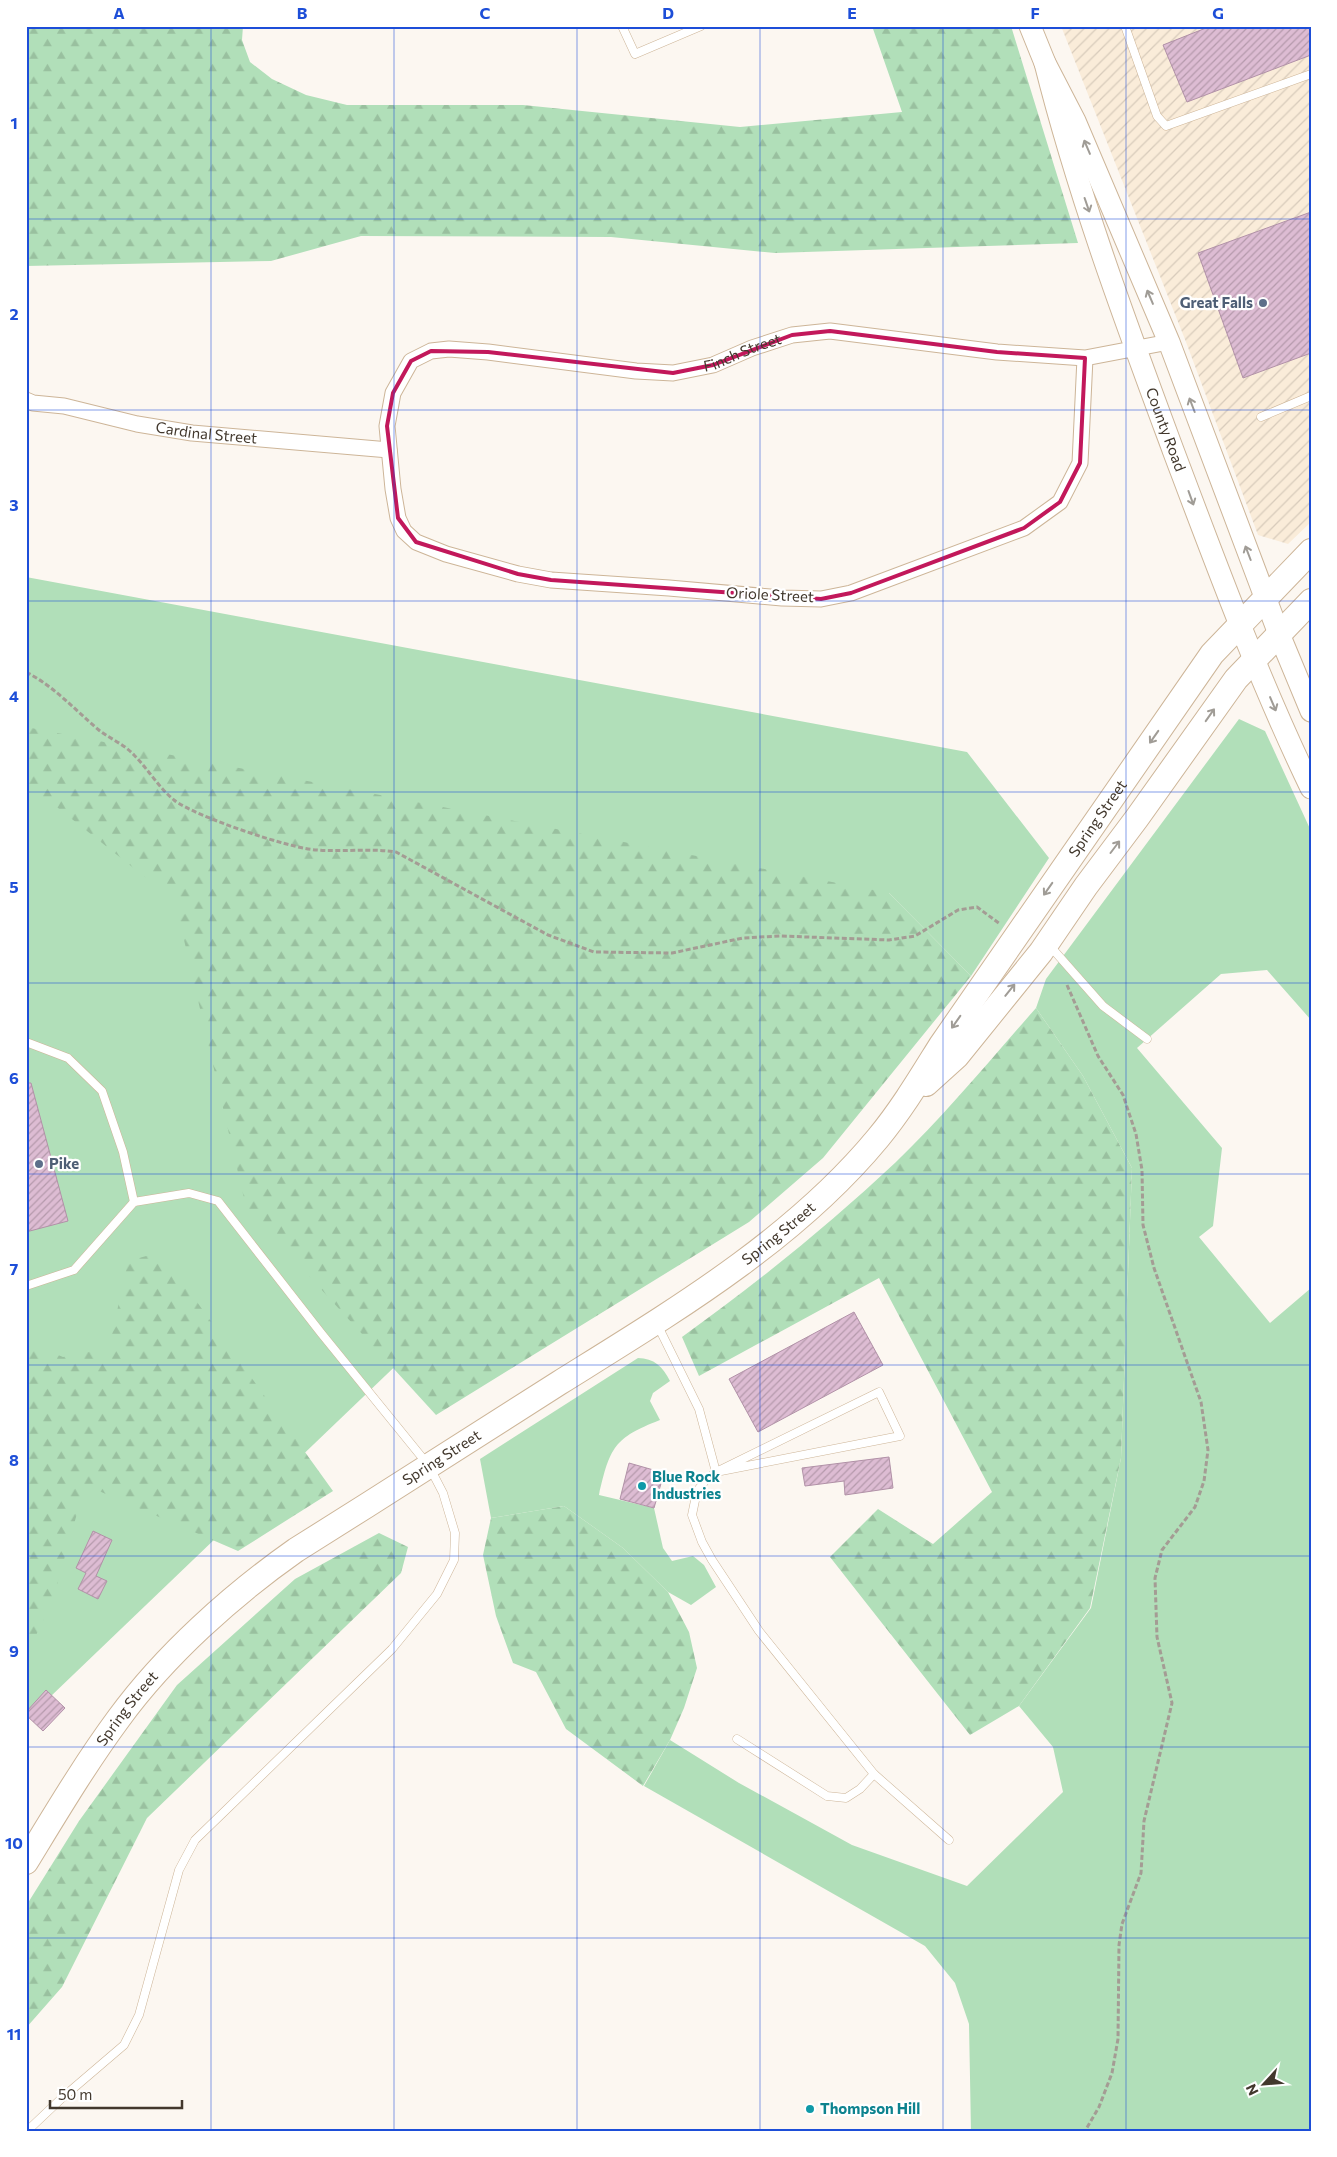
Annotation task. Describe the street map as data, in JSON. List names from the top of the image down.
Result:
{
  "streets": {
    "main road": ["County Road", "Spring Street"],
    "street": ["Finch Street", "Cardinal Street", "Oriole Street"]
  },
  "crossings": [
    ["Finch Street", "County Road"],
    ["Finch Street", "Cardinal Street"],
    ["Finch Street", "Oriole Street"],
    ["County Road", "Spring Street"],
    ["Cardinal Street", "Oriole Street"]
  ],
  "places": [
    "Great Falls",
    "Pike",
    "Blue Rock Industries",
    "Thompson Hill"
  ],
  "scale_bar": "50 m",
  "north": "bottom left",
  "grid": {
    "columns": [
      "A",
      "B",
      "C",
      "D",
      "E",
      "F",
      "G"
    ],
    "rows": [
      "1",
      "2",
      "3",
      "4",
      "5",
      "6",
      "7",
      "8",
      "9",
      "10",
      "11"
    ]
  }
}
